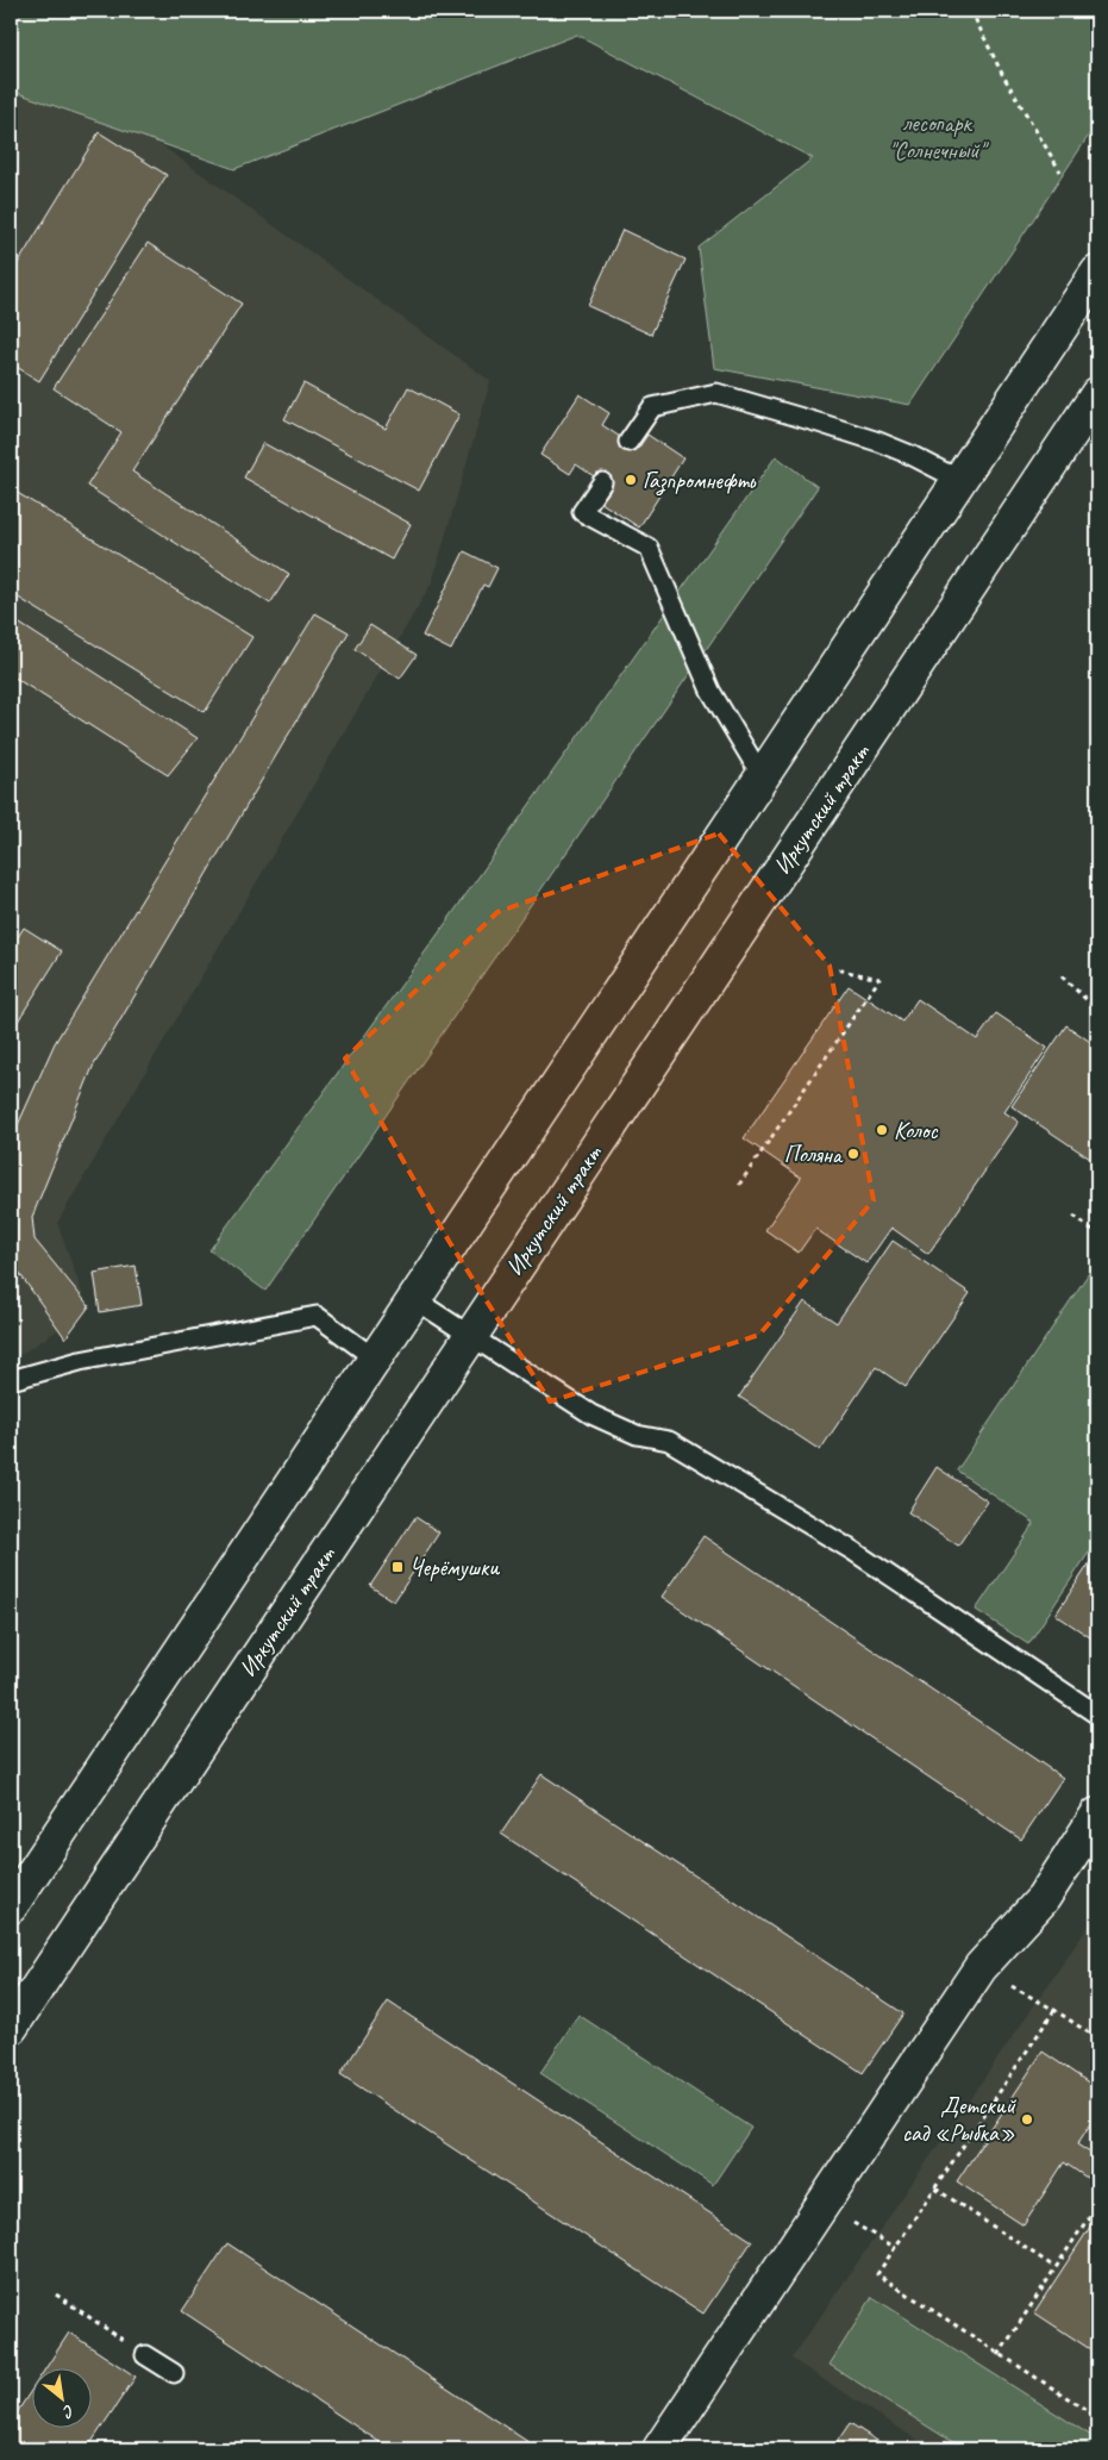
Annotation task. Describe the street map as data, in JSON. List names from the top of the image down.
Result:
{
  "streets": {
    "main road": ["Иркутский тракт"]
  },
  "parks": ["лесопарк \"Солнечный\""],
  "places": {
    "other": [
      "Газпромнефть",
      "Колос",
      "Поляна",
      "Детский сад «Рыбка»"
    ],
    "transit": ["Черёмушки"]
  },
  "north": "bottom right"
}
